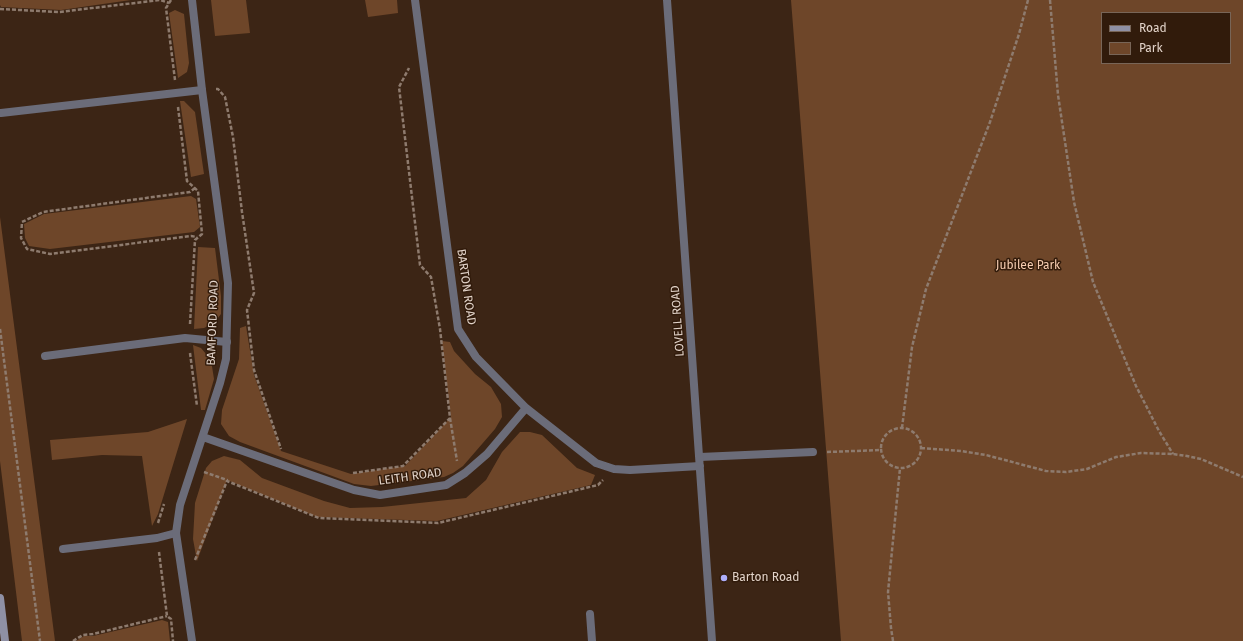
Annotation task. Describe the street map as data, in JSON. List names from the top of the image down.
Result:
{
  "streets": {
    "street": [
      "BARTON ROAD",
      "LOVELL ROAD",
      "BAMFORD ROAD",
      "LEITH ROAD"
    ]
  },
  "crossings": [
    ["BARTON ROAD", "LOVELL ROAD"],
    ["BARTON ROAD", "LEITH ROAD"],
    ["BAMFORD ROAD", "LEITH ROAD"]
  ],
  "parks": ["Jubilee Park"],
  "places": ["Barton Road"],
  "legend": ["Road", "Park"]
}
